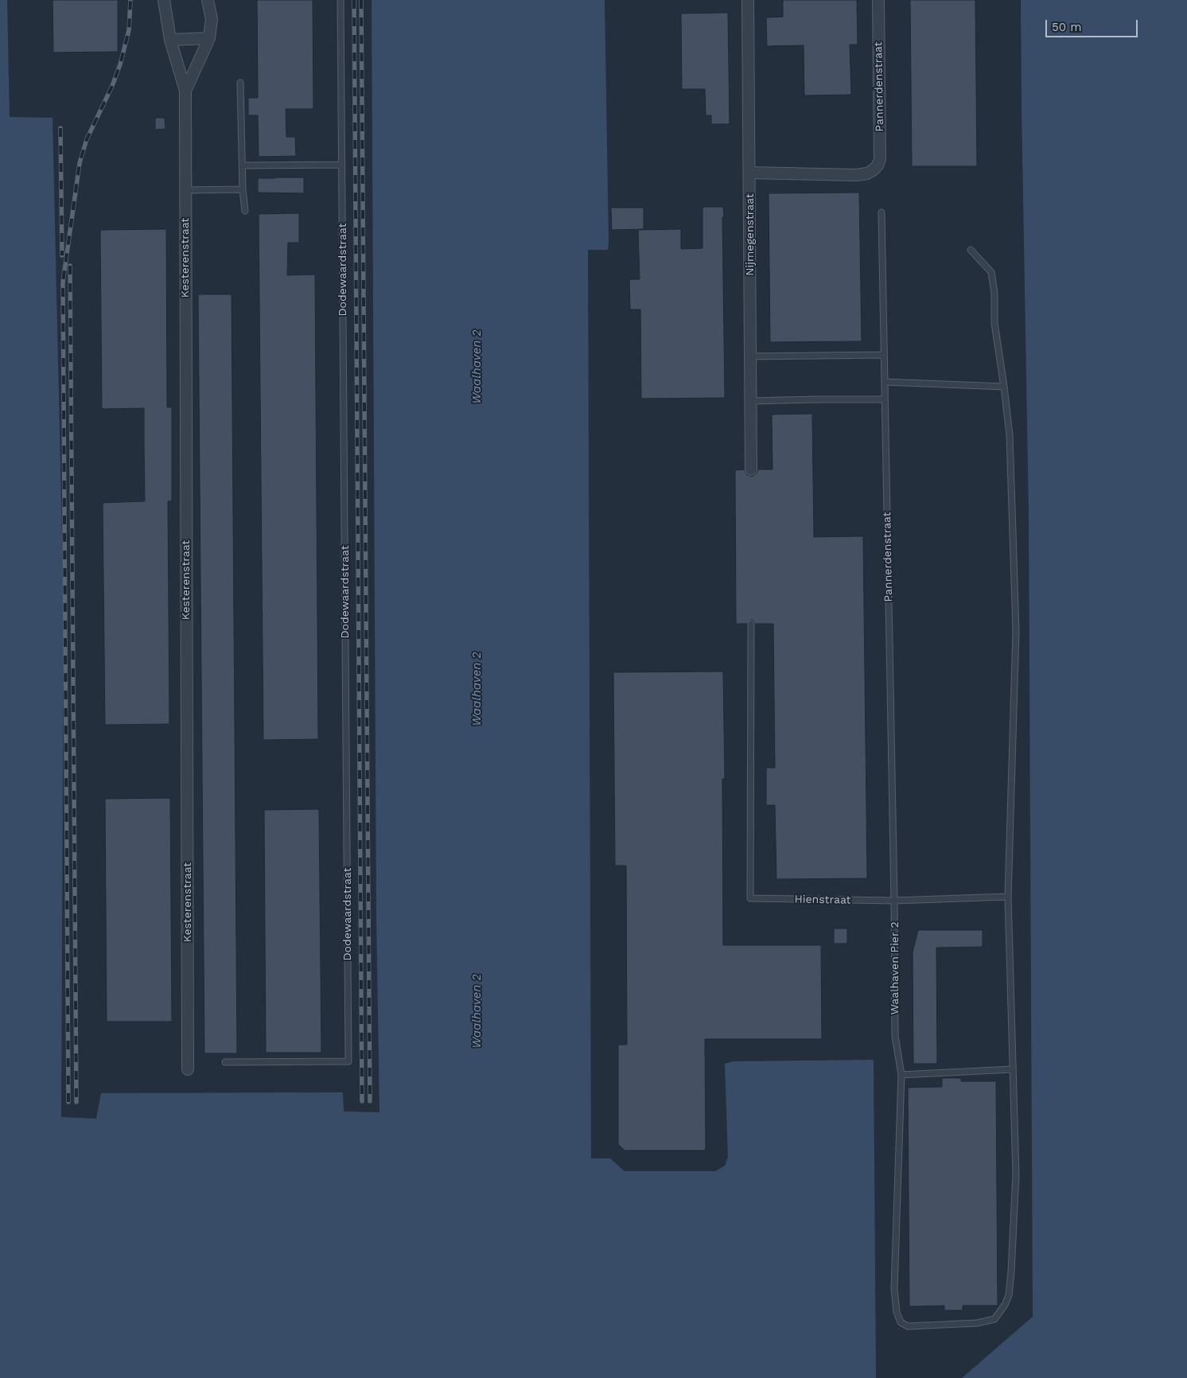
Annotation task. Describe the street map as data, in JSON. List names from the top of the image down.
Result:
{
  "streets": {
    "street": ["Pannerdenstraat", "Nijmegenstraat", "Kesterenstraat"],
    "lane": ["Dodewaardstraat", "Hienstraat", "Waalhaven Pier 2"]
  },
  "crossings": [
    ["Pannerdenstraat", "Nijmegenstraat"],
    ["Pannerdenstraat", "Hienstraat"],
    ["Pannerdenstraat", "Waalhaven Pier 2"],
    ["Hienstraat", "Waalhaven Pier 2"]
  ],
  "water": ["Waalhaven 2"],
  "scale_bar": "50 m"
}
